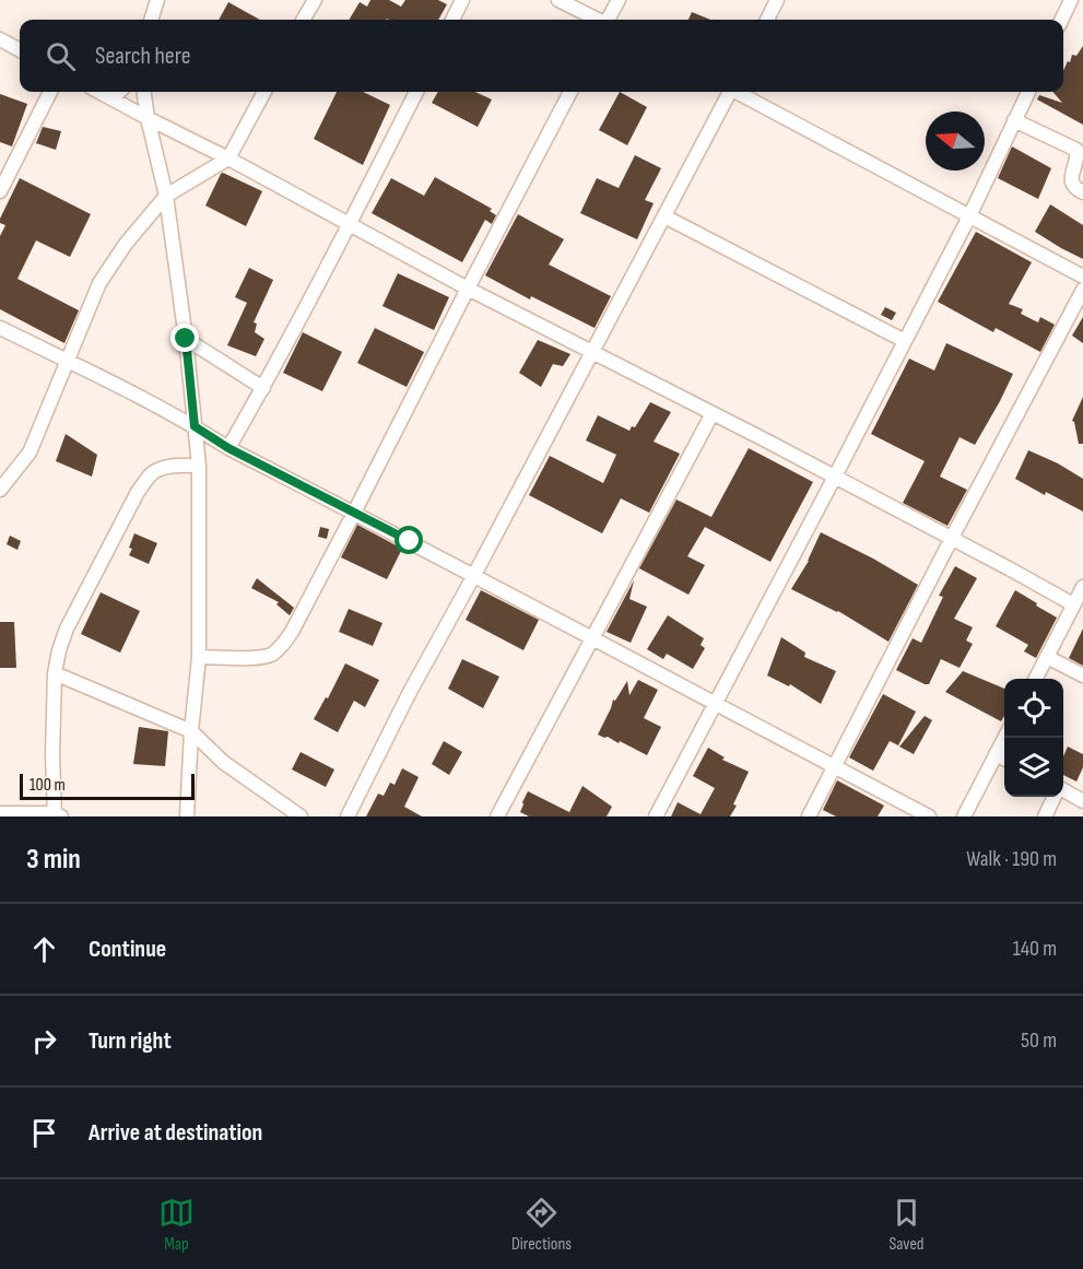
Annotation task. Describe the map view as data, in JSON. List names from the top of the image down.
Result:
{
  "scale_bar": "100 m",
  "north": "left",
  "page": {
    "search": "Search here",
    "scale": "100 m",
    "heading": ["3 min", "Walk · 190 m"],
    "list": [
      ["Continue", "140 m"],
      ["Turn right", "50 m"],
      "Arrive at destination"
    ],
    "nav": ["Map", "Directions", "Saved"]
  }
}
